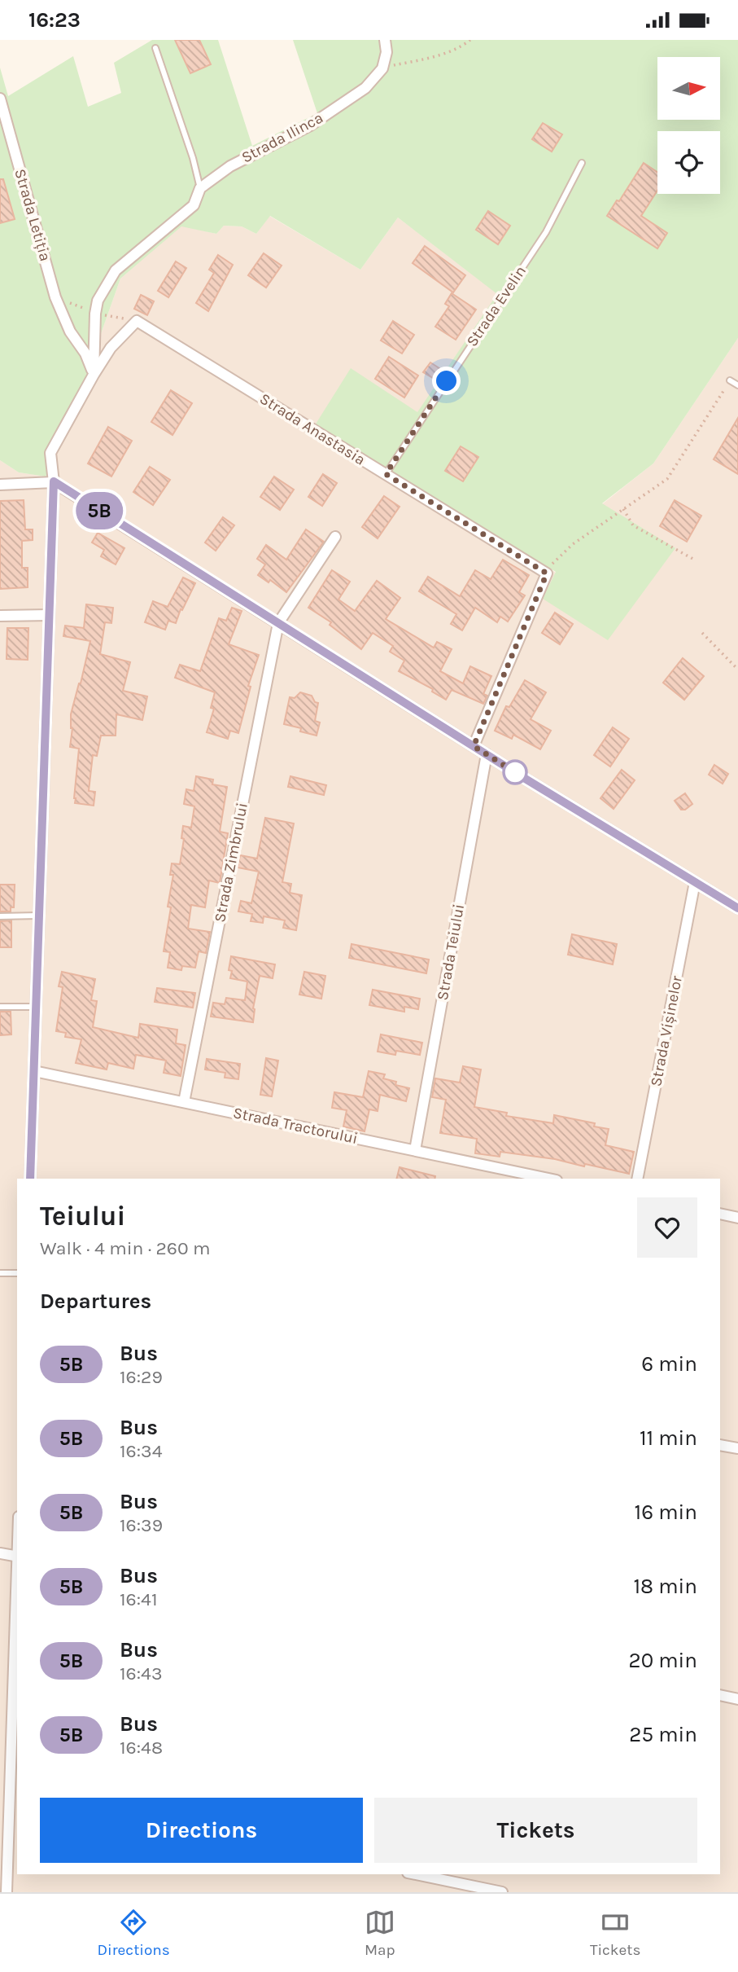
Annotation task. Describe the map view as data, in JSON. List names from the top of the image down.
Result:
{
  "streets": {
    "street": [
      "Strada Ilinca",
      "Strada Letiția",
      "Strada Anastasia",
      "Strada Zimbrului",
      "Strada Teiului",
      "Strada Vișinelor",
      "Strada Tractorului"
    ],
    "lane": ["Strada Evelin"]
  },
  "crossings": [
    ["Strada Ilinca", "Strada Letiția"],
    ["Strada Ilinca", "Strada Anastasia"],
    ["Strada Letiția", "Strada Anastasia"],
    ["Strada Evelin", "Strada Anastasia"],
    ["Strada Zimbrului", "Strada Tractorului"],
    ["Strada Teiului", "Strada Tractorului"]
  ],
  "lines": ["bus line 5B"],
  "north": "right",
  "page": {
    "status": "16:23",
    "on_map": "5B",
    "heading": [
      ["Teiului", "Walk · 4 min · 260 m"],
      "Departures"
    ],
    "list": [
      {
        "mark": "5B",
        "name": "Bus",
        "note": "16:29",
        "value": "6 min"
      },
      {
        "mark": "5B",
        "name": "Bus",
        "note": "16:34",
        "value": "11 min"
      },
      {
        "mark": "5B",
        "name": "Bus",
        "note": "16:39",
        "value": "16 min"
      },
      {
        "mark": "5B",
        "name": "Bus",
        "note": "16:41",
        "value": "18 min"
      },
      {
        "mark": "5B",
        "name": "Bus",
        "note": "16:43",
        "value": "20 min"
      },
      {
        "mark": "5B",
        "name": "Bus",
        "note": "16:48",
        "value": "25 min"
      }
    ],
    "buttons": ["Directions", "Tickets"],
    "tabs": ["Directions", "Map", "Tickets"]
  }
}
